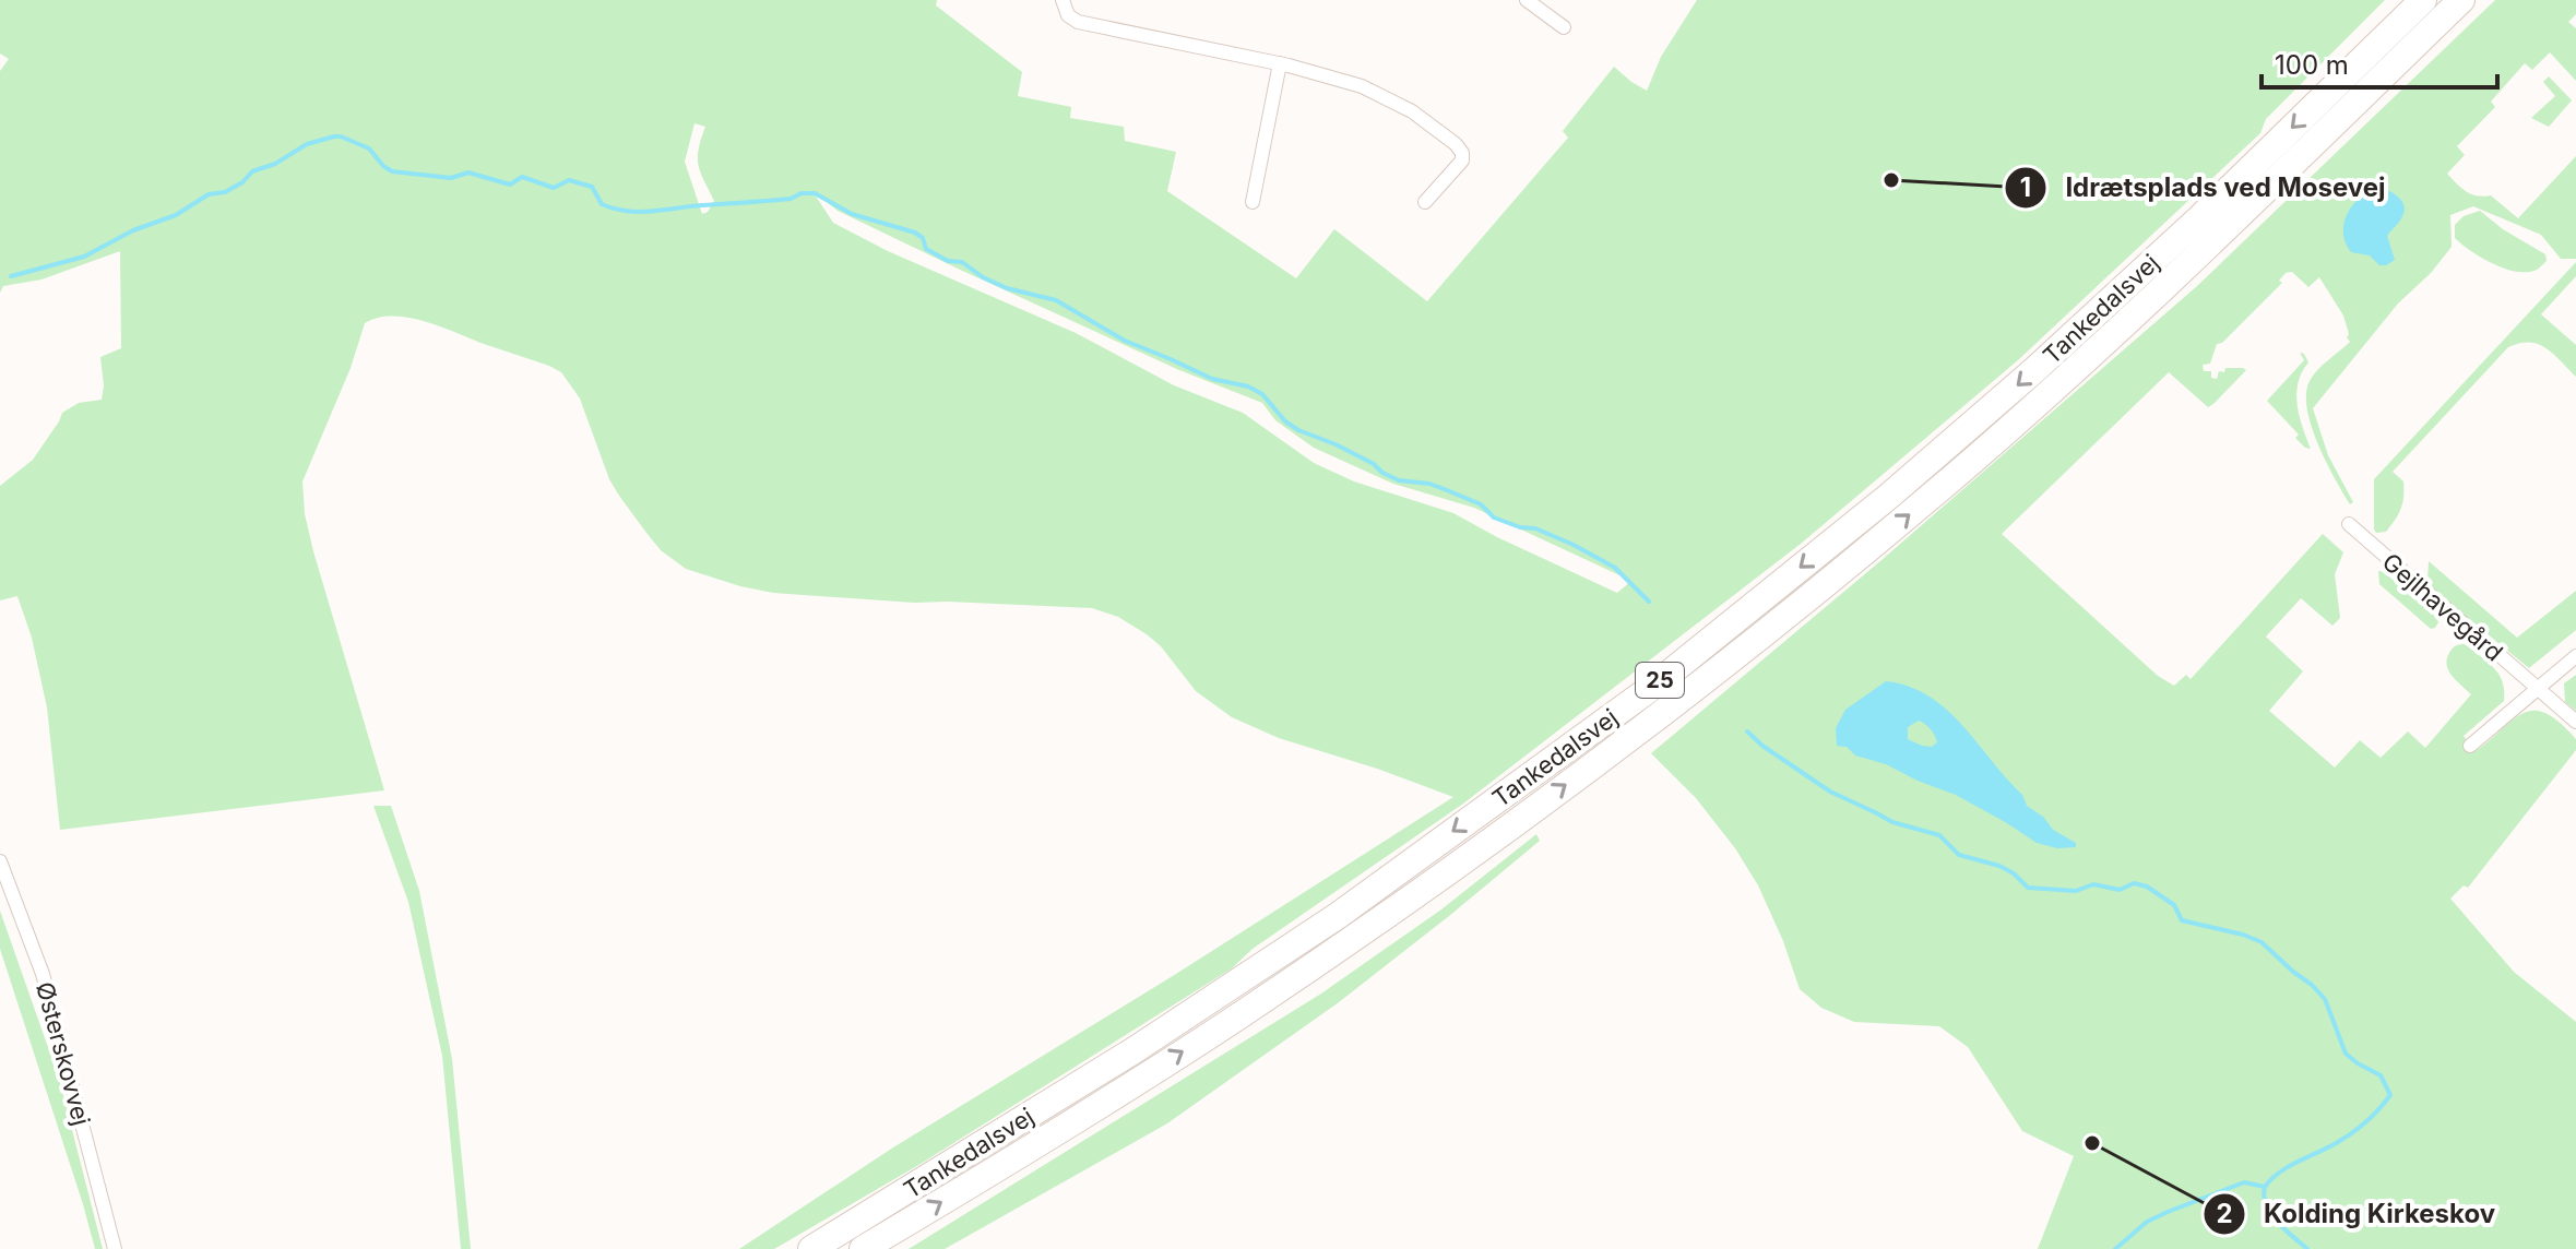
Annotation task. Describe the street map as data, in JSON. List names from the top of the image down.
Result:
{
  "streets": {
    "highway": ["Tankedalsvej", "25"],
    "street": ["Gejlhavegård", "Østerskovvej"]
  },
  "places": ["Idrætsplads ved Mosevej", "Kolding Kirkeskov"],
  "scale_bar": "100 m"
}
